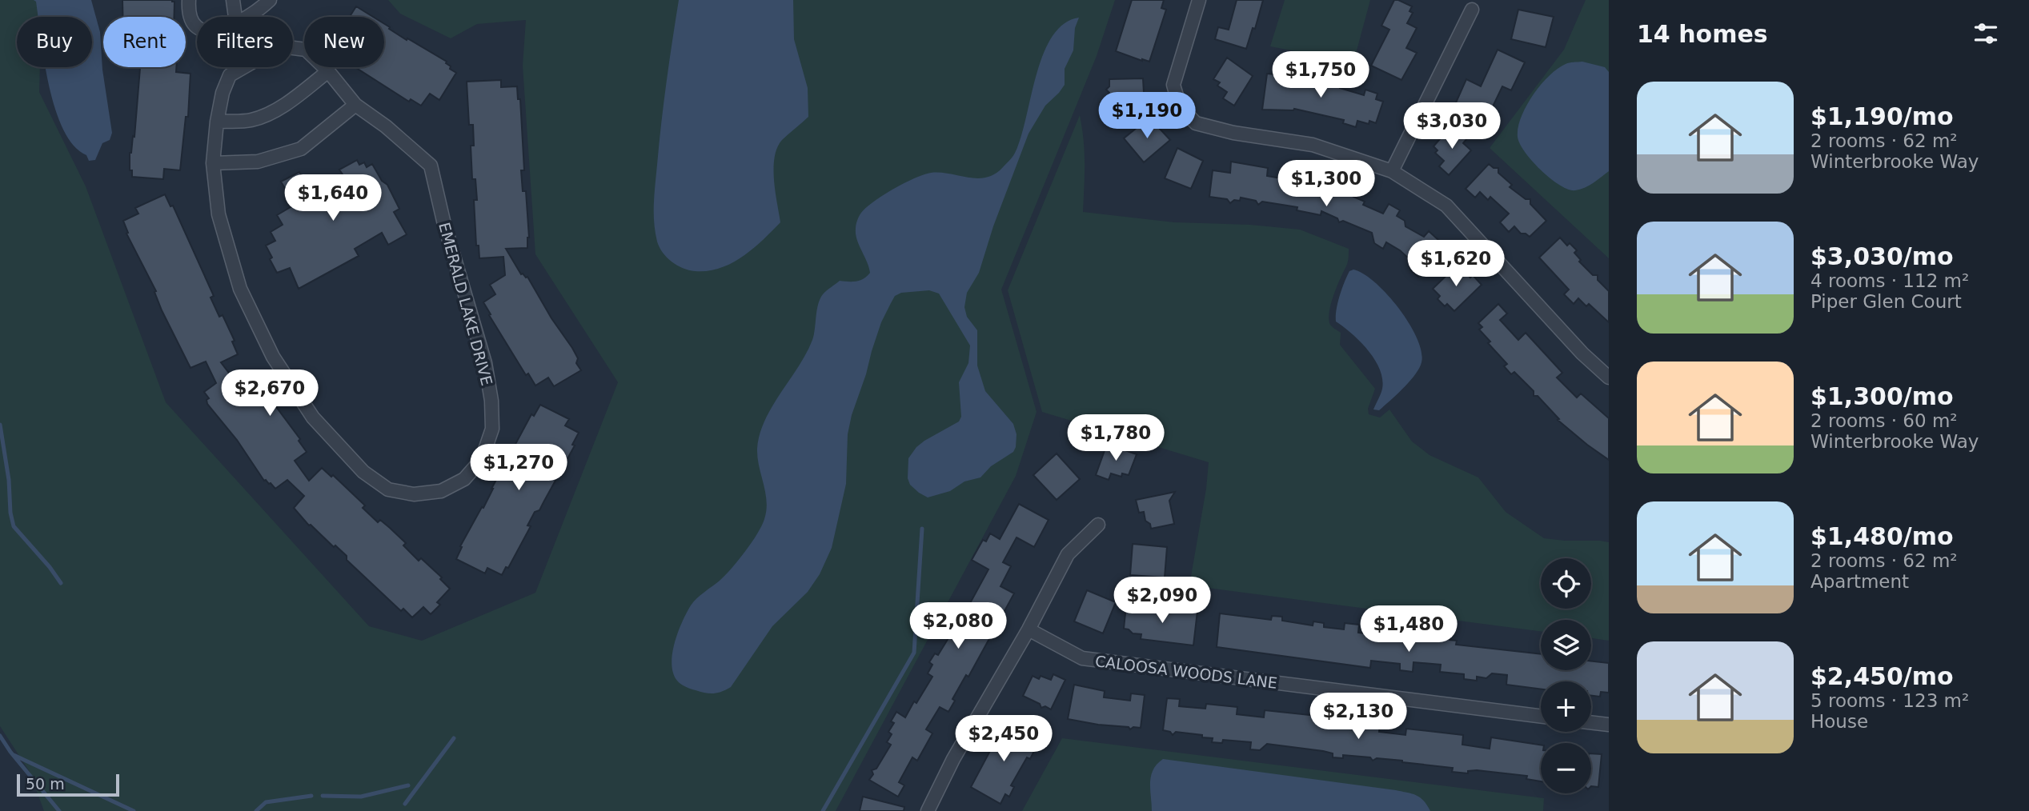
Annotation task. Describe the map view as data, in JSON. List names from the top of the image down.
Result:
{
  "streets": {
    "street": ["EMERALD LAKE DRIVE", "CALOOSA WOODS LANE"]
  },
  "scale_bar": "50 m",
  "page": {
    "heading": "14 homes",
    "chip": [
      "Buy",
      "Rent",
      "Filters",
      "New"
    ],
    "price": [
      "$1,750",
      "$1,190",
      "$3,030",
      "$1,300",
      "$1,640",
      "$1,620",
      "$2,670",
      "$1,780",
      "$1,270",
      "$2,090",
      "$2,080",
      "$1,480",
      "$2,130",
      "$2,450"
    ],
    "list": [
      {
        "name": "$1,190/mo",
        "note": "2 rooms · 62 m² · Winterbrooke Way"
      },
      {
        "name": "$3,030/mo",
        "note": "4 rooms · 112 m² · Piper Glen Court"
      },
      {
        "name": "$1,300/mo",
        "note": "2 rooms · 60 m² · Winterbrooke Way"
      },
      {
        "name": "$1,480/mo",
        "note": "2 rooms · 62 m² · Apartment"
      },
      {
        "name": "$2,450/mo",
        "note": "5 rooms · 123 m² · House"
      }
    ],
    "map_buttons": ["+", "−"],
    "scale": "50 m"
  }
}
